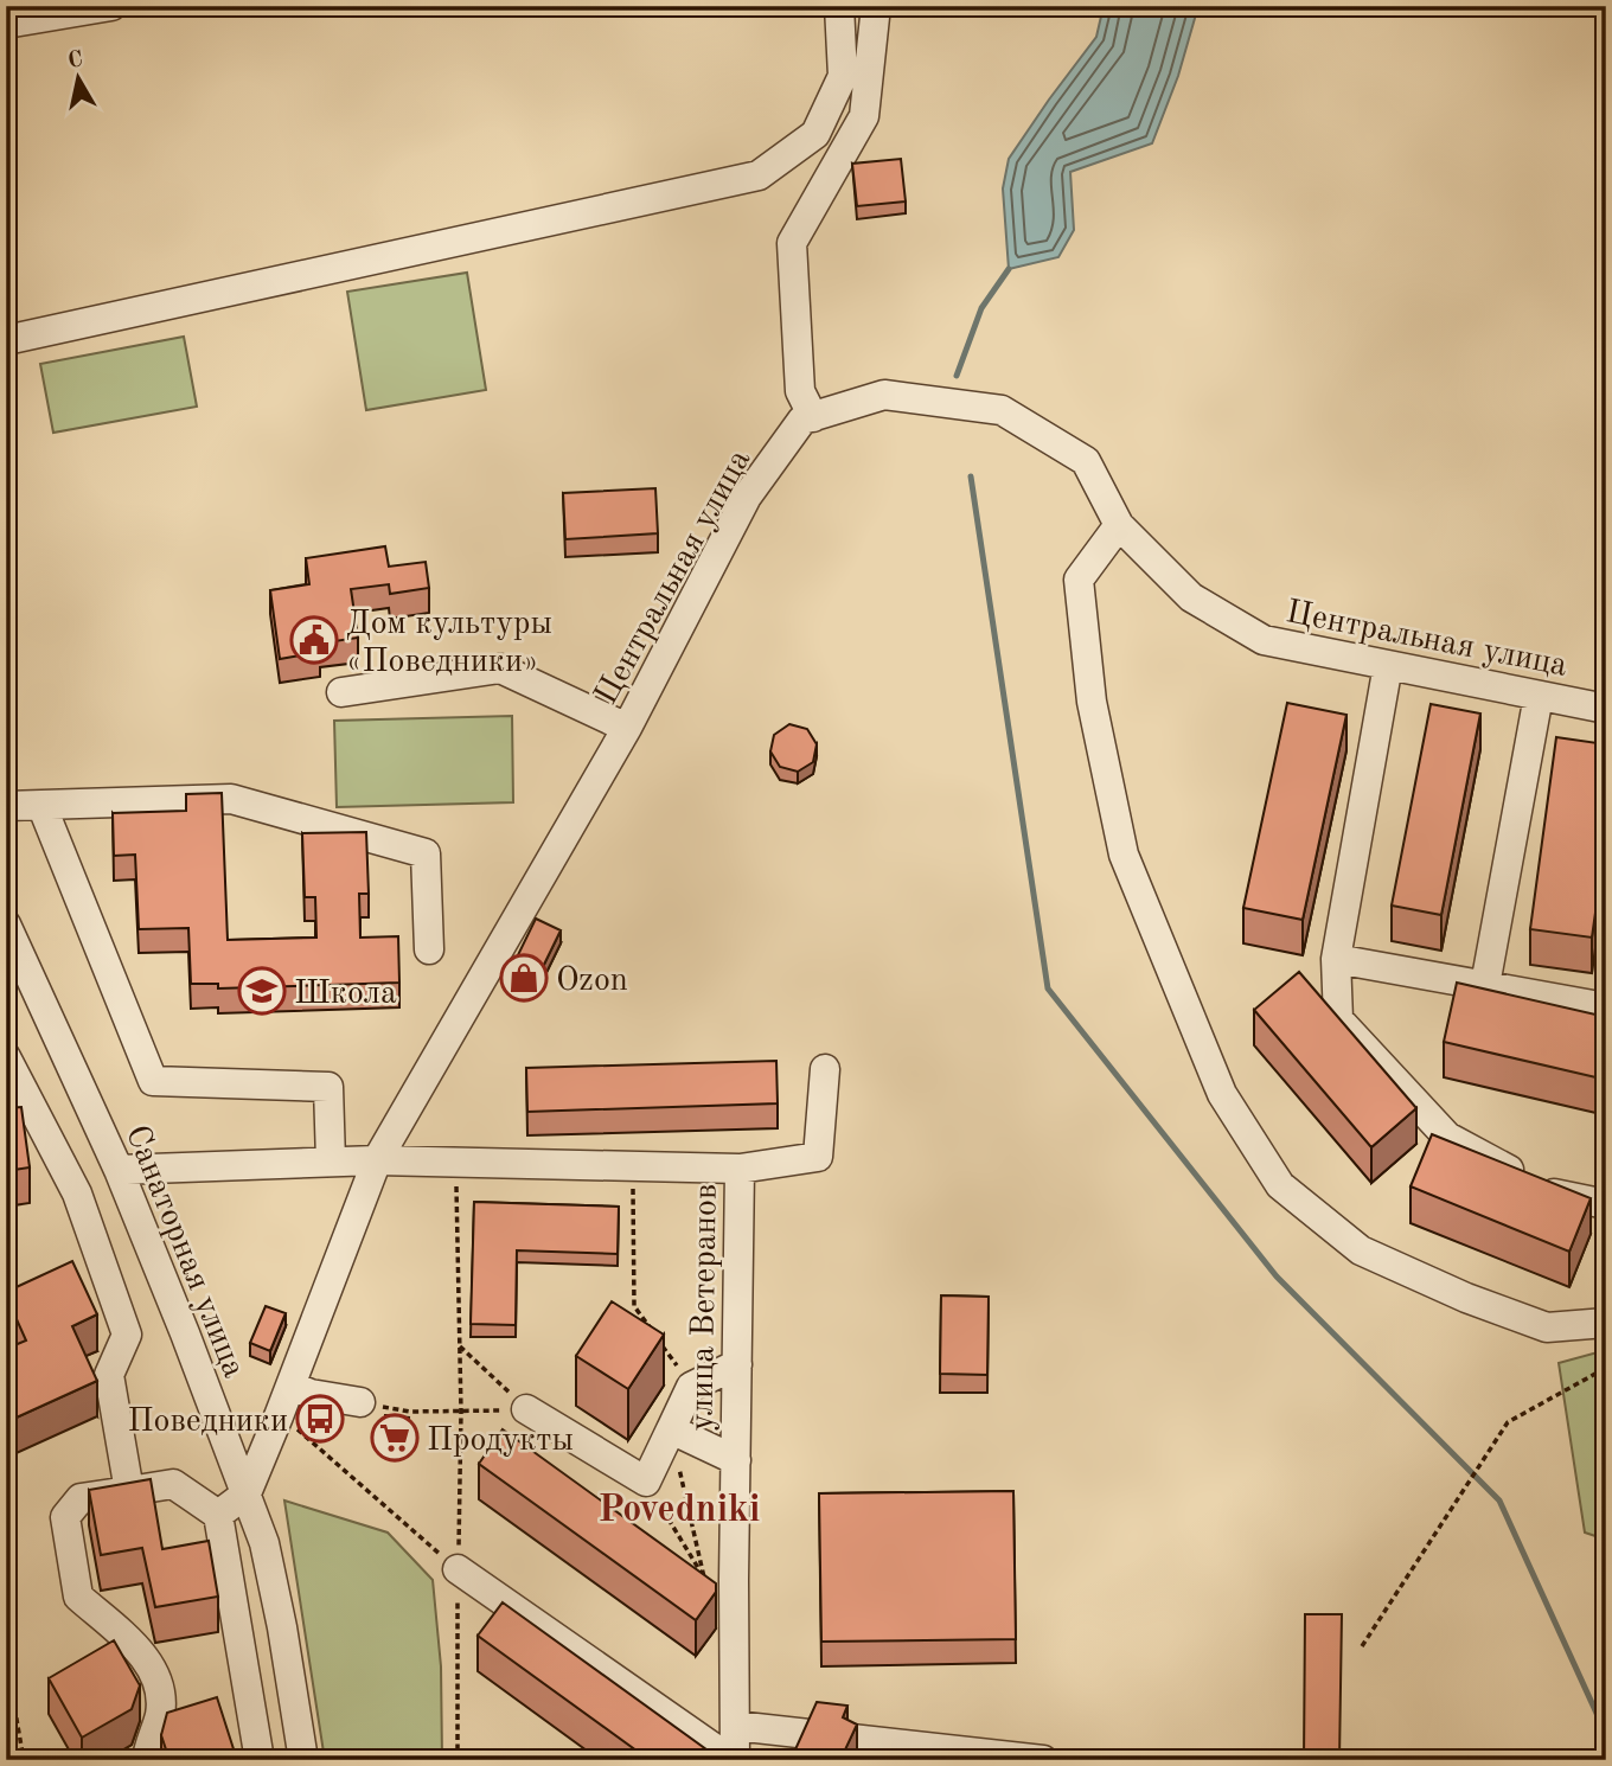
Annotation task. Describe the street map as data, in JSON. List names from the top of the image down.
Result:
{
  "streets": {
    "street": ["Центральная улица", "Санаторная улица", "улица Ветеранов"]
  },
  "crossings": [
    ["Центральная улица", "Санаторная улица"],
    ["Центральная улица", "улица Ветеранов"],
    ["Санаторная улица", "улица Ветеранов"]
  ],
  "districts": ["Povedniki"],
  "places": {
    "public building": ["Дом культуры «Поведники»"],
    "shop": ["Ozon"],
    "school or university": ["Школа"],
    "bus stop": ["Поведники"],
    "supermarket": ["Продукты"]
  },
  "north": "top"
}
